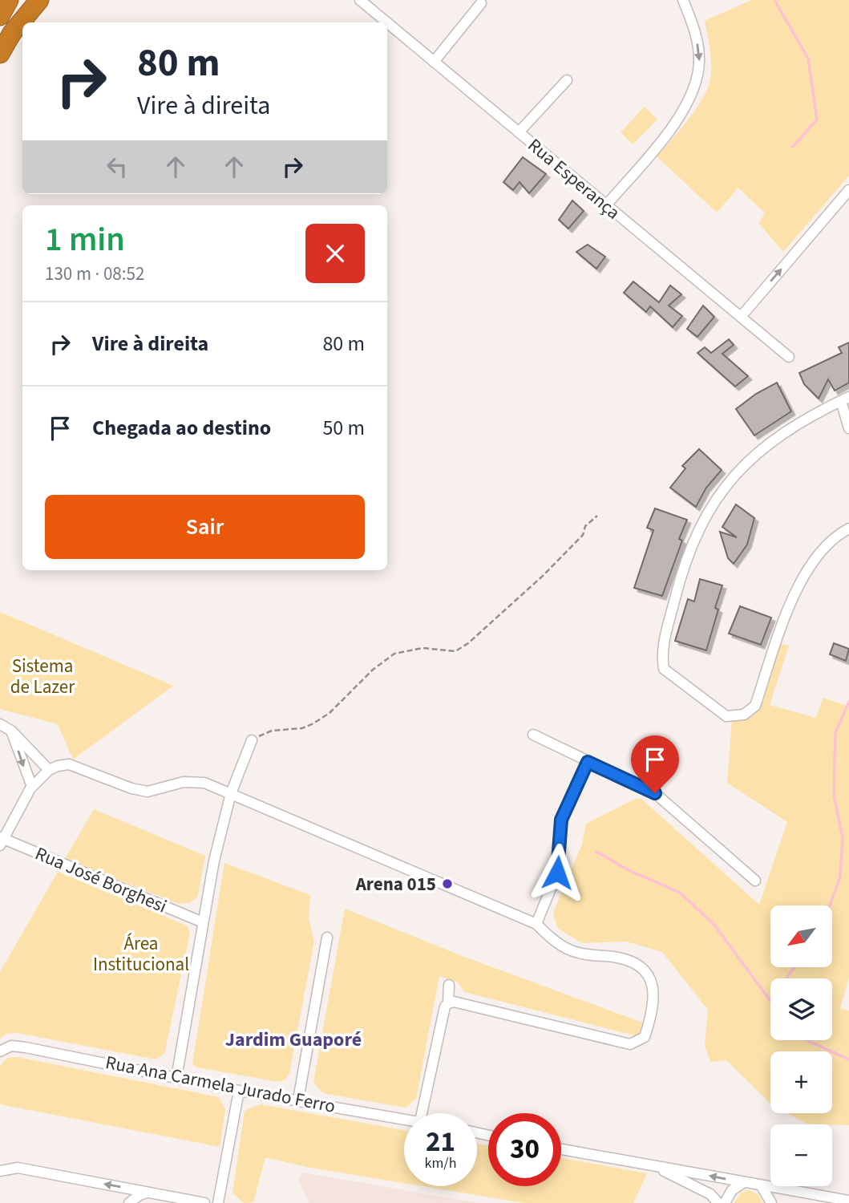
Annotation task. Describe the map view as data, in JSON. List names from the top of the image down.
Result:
{
  "streets": {
    "street": ["Rua Esperança", "Rua José Borghesi", "Rua Ana Carmela Jurado Ferro"]
  },
  "districts": ["Jardim Guaporé"],
  "parks": ["Sistema de Lazer", "Área Institucional"],
  "places": ["Arena 015"],
  "north": "bottom left",
  "page": {
    "turn": ["80 m", "Vire à direita"],
    "heading": ["1 min", "130 m · 08:52"],
    "list": [
      {
        "name": "Vire à direita",
        "value": "80 m"
      },
      {
        "name": "Chegada ao destino",
        "value": "50 m"
      }
    ],
    "buttons": "Sair",
    "map_buttons": ["+", "−"],
    "speed": "21 km/h",
    "limit": "30"
  }
}
